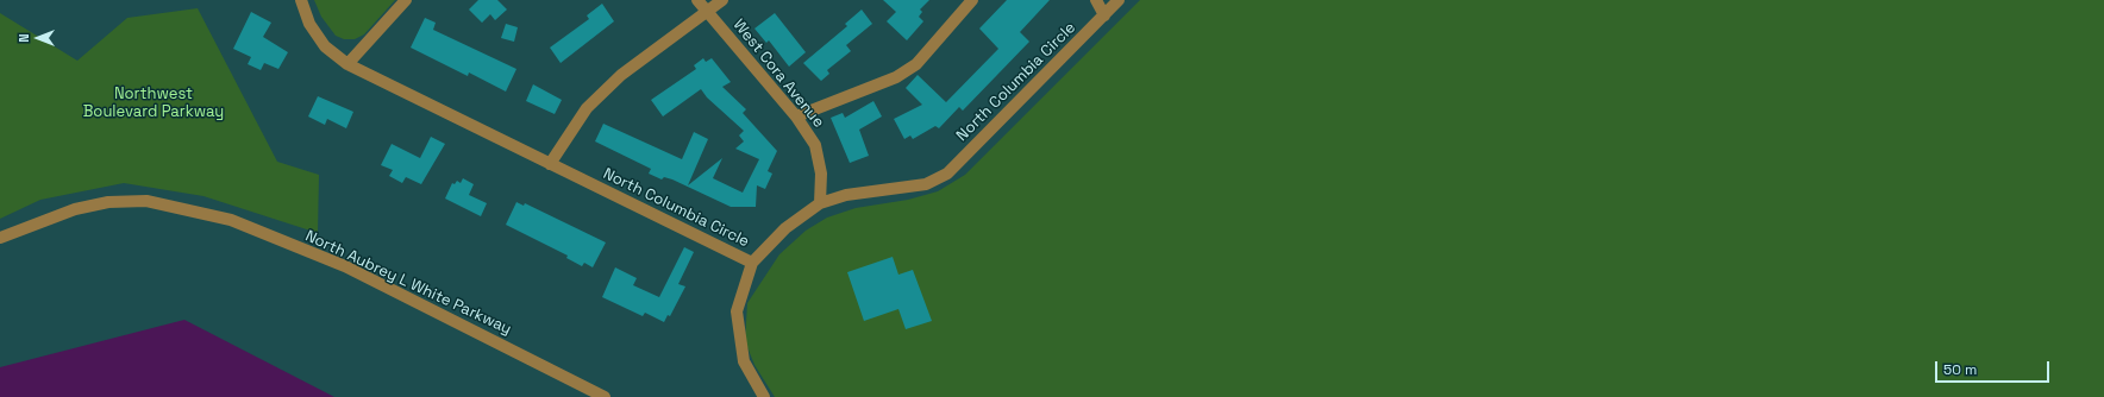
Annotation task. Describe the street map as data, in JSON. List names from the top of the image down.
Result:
{
  "streets": {
    "street": ["West Cora Avenue", "North Columbia Circle", "North Aubrey L White Parkway"]
  },
  "crossings": [
    ["West Cora Avenue", "North Columbia Circle"]
  ],
  "parks": ["Northwest Boulevard Parkway"],
  "scale_bar": "50 m",
  "north": "left"
}
